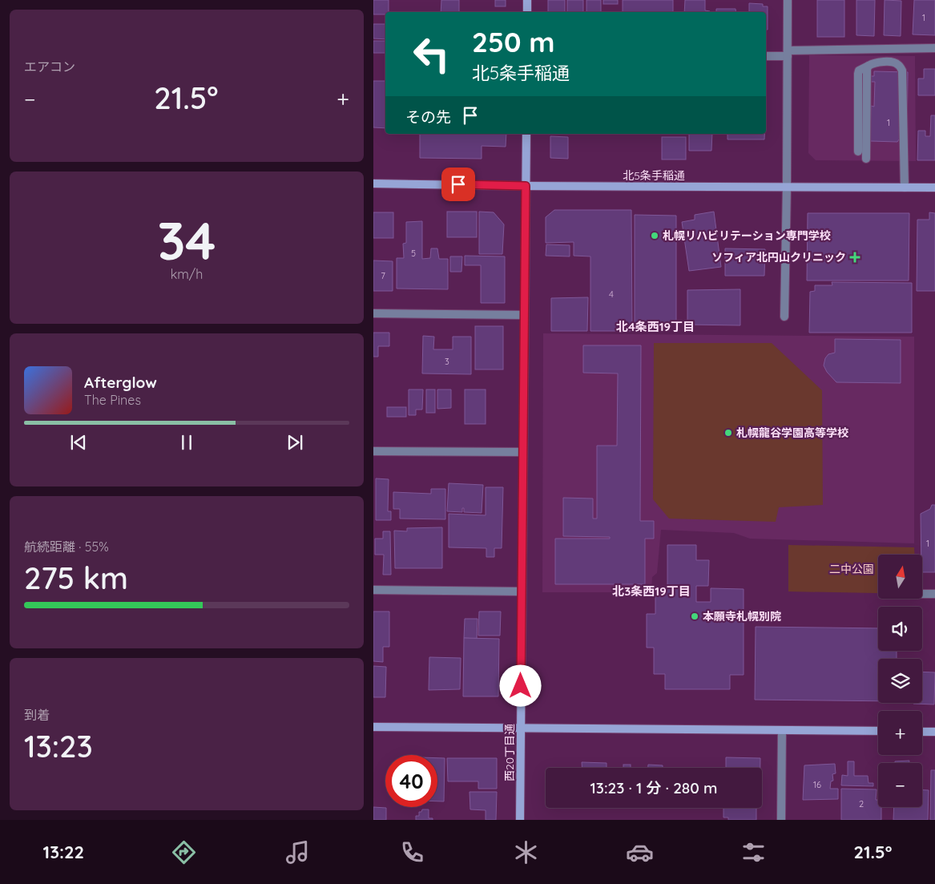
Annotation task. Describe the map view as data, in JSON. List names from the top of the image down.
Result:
{
  "streets": {
    "street": ["北5条手稲通", "西20丁目通"]
  },
  "crossings": [
    ["北5条手稲通", "西20丁目通"]
  ],
  "districts": ["北4条西19丁目", "北3条西19丁目"],
  "parks": ["二中公園"],
  "places": {
    "other": ["札幌リハビリテーション専門学校", "札幌龍谷学園高等学校", "本願寺札幌別院"],
    "health": ["ソフィア北円山クリニック"]
  },
  "house_numbers": [
    "1",
    "1",
    "5",
    "7",
    "4",
    "3",
    "1",
    "16",
    "2"
  ],
  "north": "top",
  "page": {
    "tile": [
      "エアコン",
      ["34", "km/h"],
      ["航続距離 · 55%", "275 km"],
      ["到着", "13:23"]
    ],
    "turn": ["250 m", "北5条手稲通"],
    "heat": ["−", "21.5°", "+"],
    "then": "その先",
    "song": ["Afterglow", "The Pines"],
    "map_buttons": ["+", "−"],
    "limit": "40",
    "trip": "13:23 · 1 分 · 280 m",
    "tabs": ["13:22", "21.5°"]
  }
}
